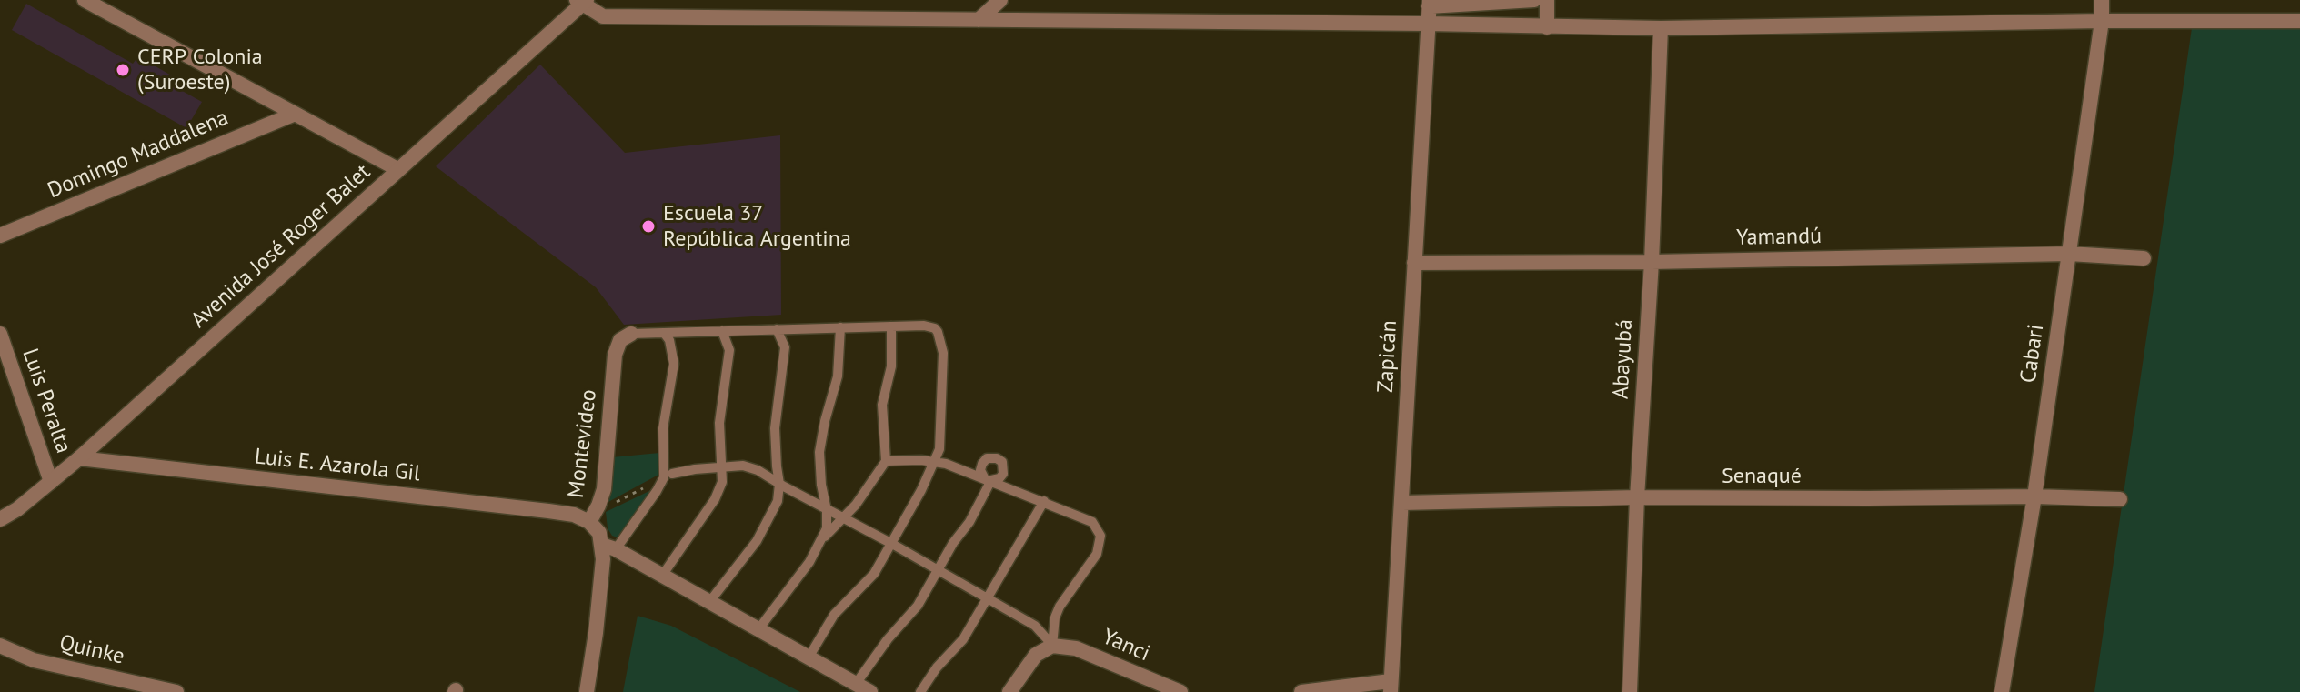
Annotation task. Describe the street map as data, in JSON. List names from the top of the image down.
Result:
{
  "streets": {
    "street": [
      "Domingo Maddalena",
      "Yamandú",
      "Avenida José Roger Balet",
      "Cabari",
      "Zapicán",
      "Abayubá",
      "Luis Peralta",
      "Montevideo",
      "Luis E. Azarola Gil",
      "Senaqué",
      "Yanci",
      "Quinke"
    ]
  },
  "crossings": [
    ["Yamandú", "Cabari"],
    ["Yamandú", "Zapicán"],
    ["Yamandú", "Abayubá"],
    ["Avenida José Roger Balet", "Luis Peralta"],
    ["Avenida José Roger Balet", "Luis E. Azarola Gil"],
    ["Cabari", "Senaqué"],
    ["Zapicán", "Senaqué"],
    ["Abayubá", "Senaqué"],
    ["Montevideo", "Luis E. Azarola Gil"]
  ],
  "places": ["CERP Colonia (Suroeste)", "Escuela 37 República Argentina"]
}
